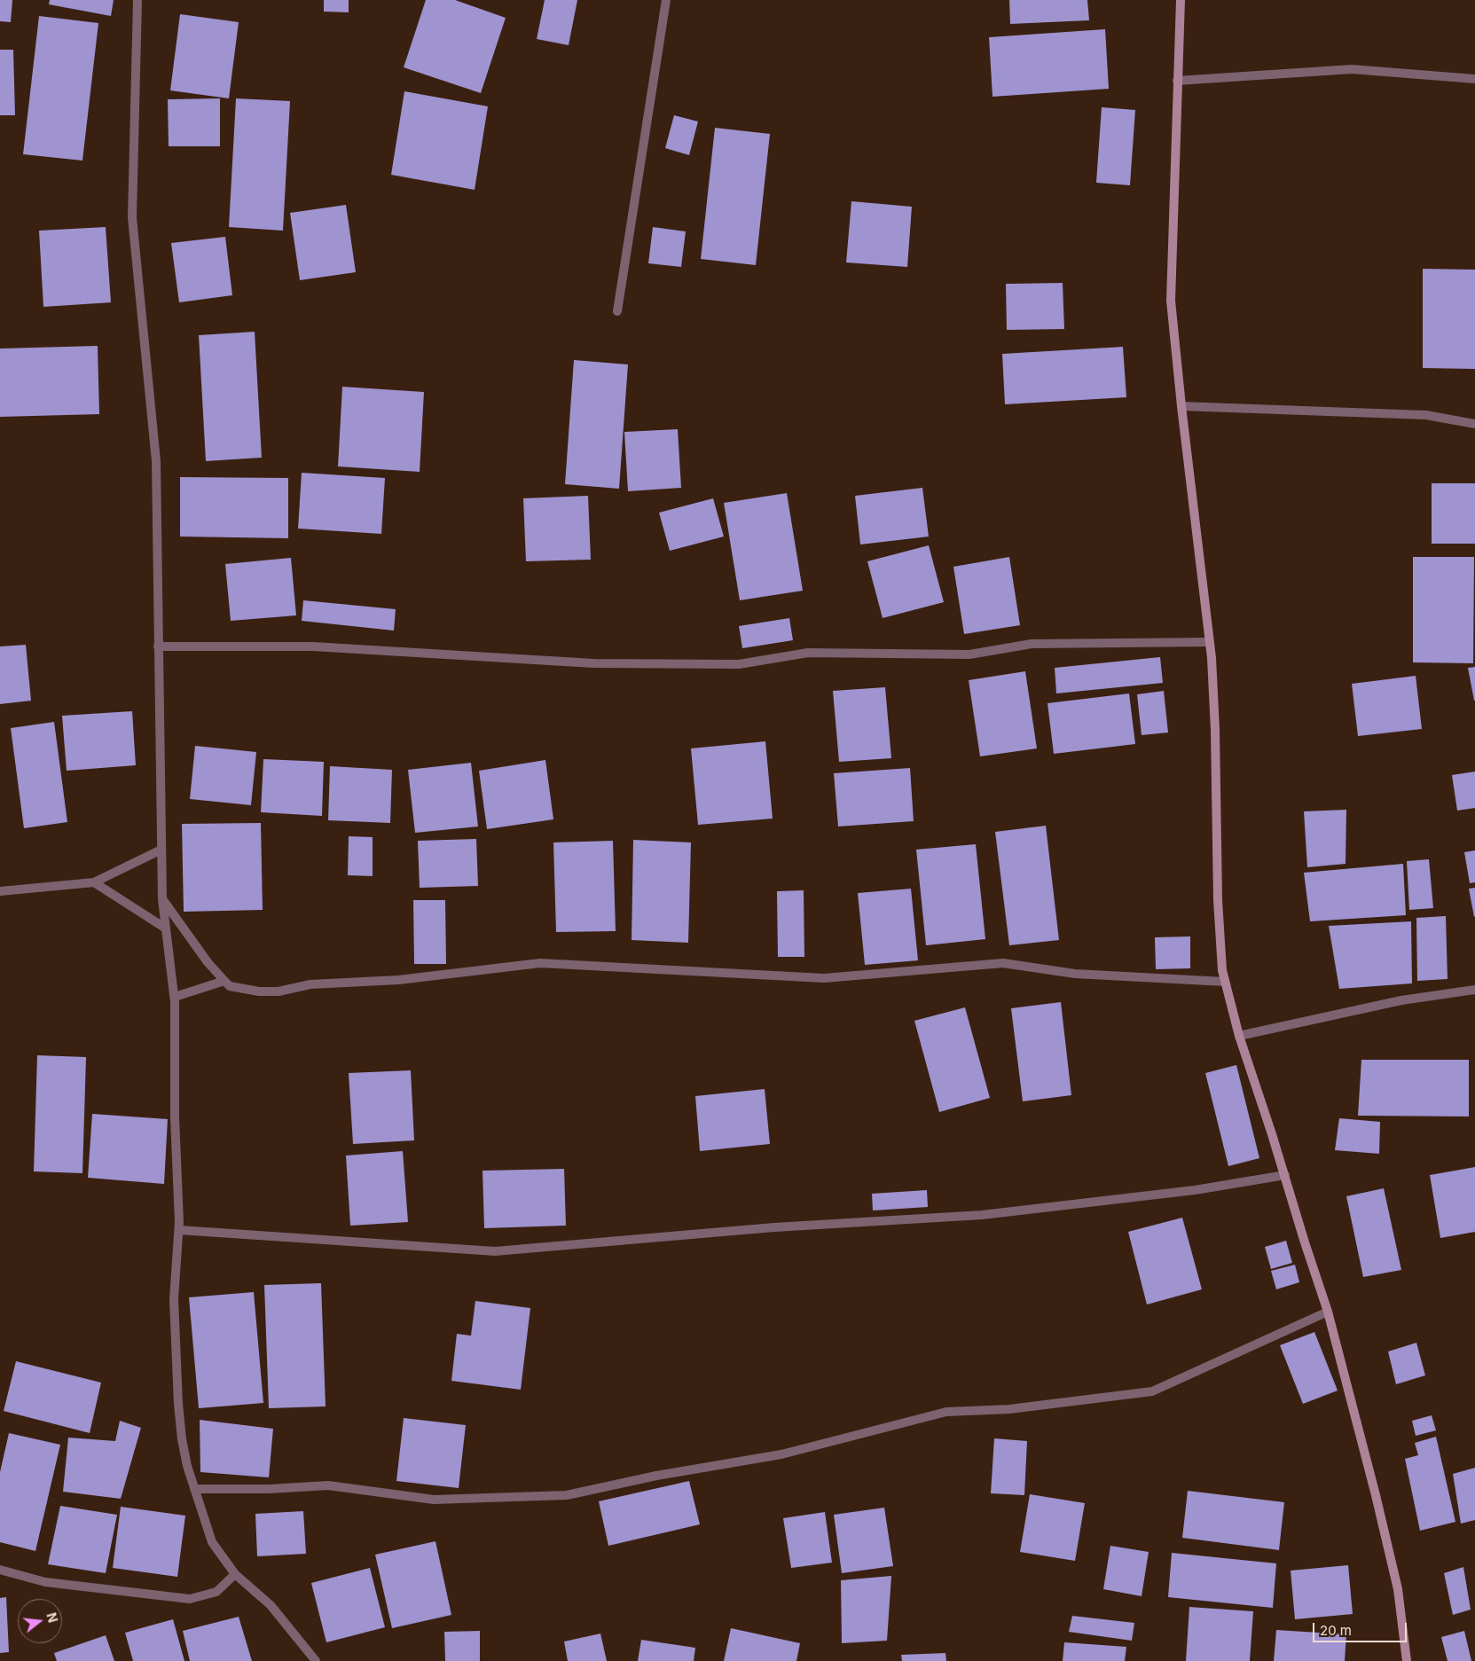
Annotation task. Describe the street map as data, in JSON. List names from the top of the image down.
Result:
{
  "scale_bar": "20 m",
  "north": "right"
}
